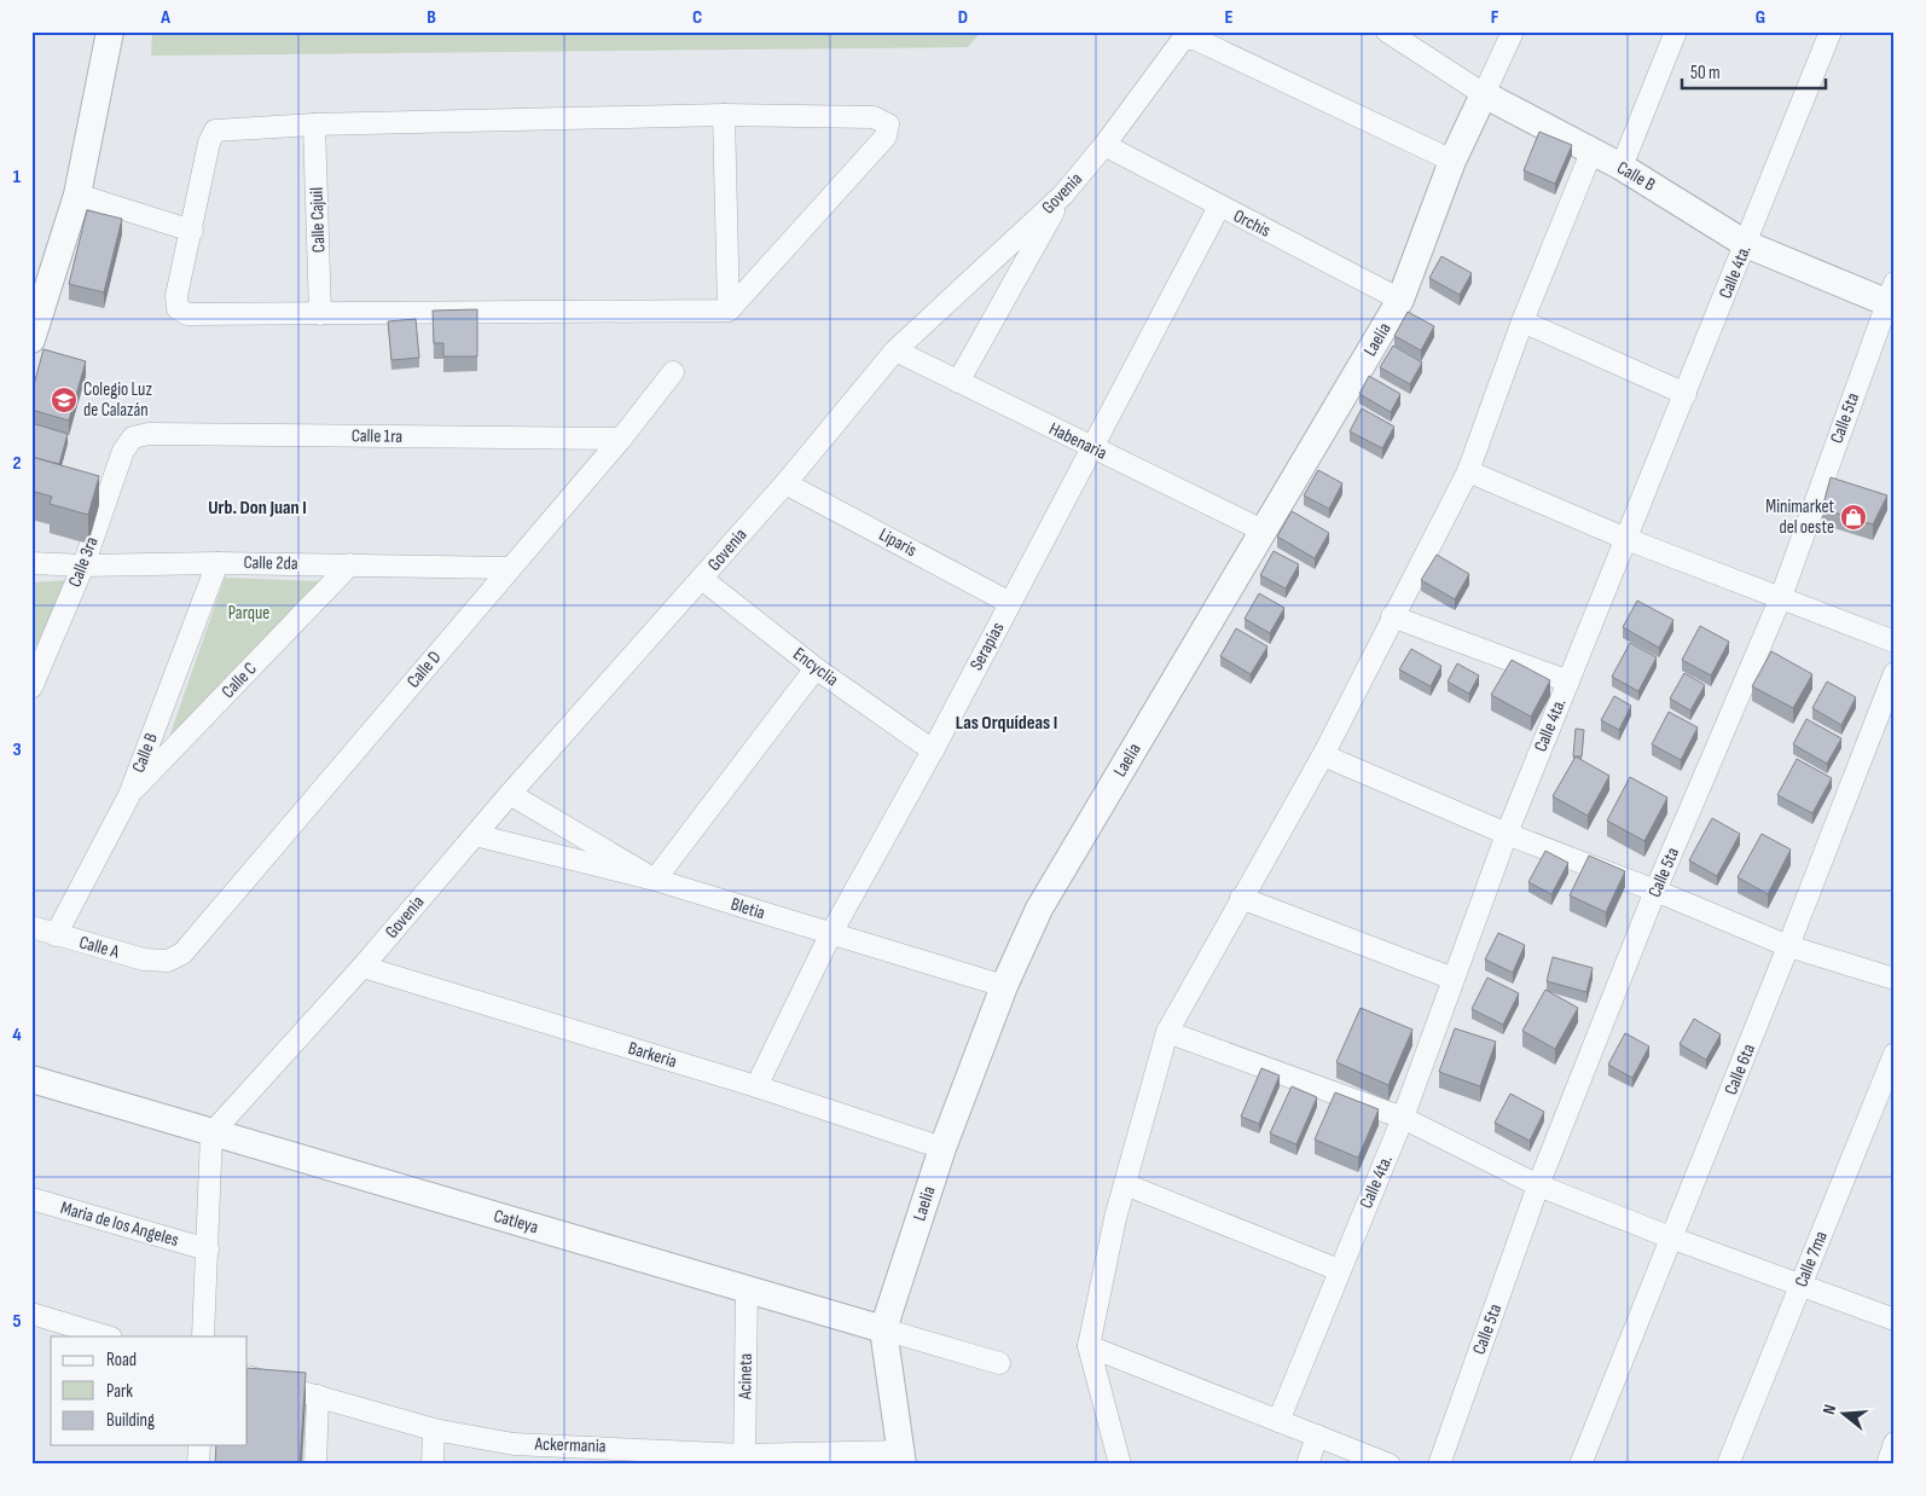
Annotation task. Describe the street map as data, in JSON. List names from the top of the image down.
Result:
{
  "streets": {
    "street": [
      "Calle B",
      "Govenia",
      "Calle Cajuil",
      "Orchis",
      "Calle 4ta.",
      "Laelia",
      "Calle 5ta",
      "Calle 1ra",
      "Habenaria",
      "Liparis",
      "Calle 3ra",
      "Calle 2da",
      "Serapias",
      "Encyclia",
      "Calle D",
      "Calle C",
      "Bletia",
      "Calle A",
      "Barkeria",
      "Calle 6ta",
      "Catleya",
      "Maria de los Angeles",
      "Calle 7ma",
      "Acineta",
      "Ackermania"
    ]
  },
  "crossings": [
    ["Calle B", "Calle 4ta."],
    ["Calle B", "Laelia"],
    ["Calle B", "Calle 5ta"],
    ["Calle B", "Calle 2da"],
    ["Calle B", "Calle C"],
    ["Calle B", "Calle A"],
    ["Govenia", "Orchis"],
    ["Govenia", "Laelia"],
    ["Govenia", "Habenaria"],
    ["Govenia", "Liparis"],
    ["Govenia", "Encyclia"],
    ["Govenia", "Bletia"],
    ["Govenia", "Barkeria"],
    ["Govenia", "Catleya"],
    ["Orchis", "Laelia"],
    ["Orchis", "Serapias"],
    ["Laelia", "Habenaria"],
    ["Laelia", "Bletia"],
    ["Laelia", "Barkeria"],
    ["Laelia", "Catleya"],
    ["Laelia", "Ackermania"],
    ["Calle 1ra", "Calle 3ra"],
    ["Calle 1ra", "Calle D"],
    ["Habenaria", "Serapias"],
    ["Liparis", "Serapias"],
    ["Calle 3ra", "Calle 2da"],
    ["Calle 2da", "Calle D"],
    ["Calle 2da", "Calle C"],
    ["Serapias", "Encyclia"],
    ["Serapias", "Bletia"],
    ["Serapias", "Barkeria"],
    ["Calle D", "Calle A"],
    ["Catleya", "Acineta"],
    ["Acineta", "Ackermania"]
  ],
  "districts": ["Urb. Don Juan I", "Las Orquídeas I"],
  "parks": ["Parque"],
  "places": {
    "school or university": ["Colegio Luz de Calazán"],
    "shop": ["Minimarket del oeste"]
  },
  "legend": ["Road", "Park", "Building"],
  "scale_bar": "50 m",
  "north": "left",
  "grid": {
    "columns": [
      "A",
      "B",
      "C",
      "D",
      "E",
      "F",
      "G"
    ],
    "rows": [
      "1",
      "2",
      "3",
      "4",
      "5"
    ]
  }
}
